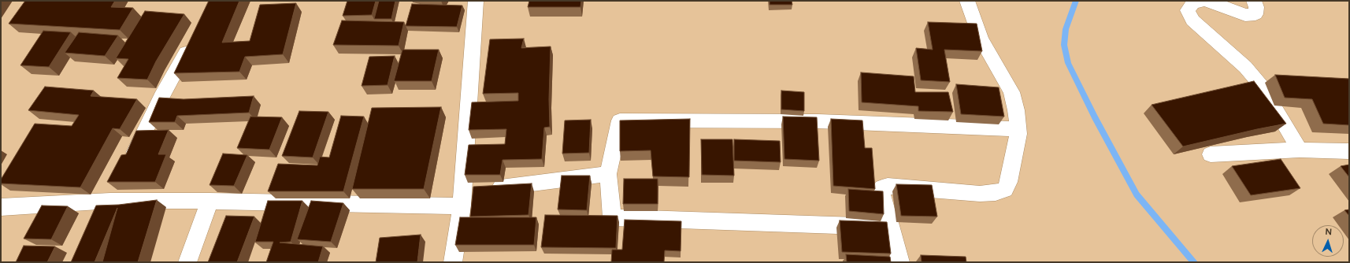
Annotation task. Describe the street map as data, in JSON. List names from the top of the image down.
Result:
{
  "north": "top"
}
